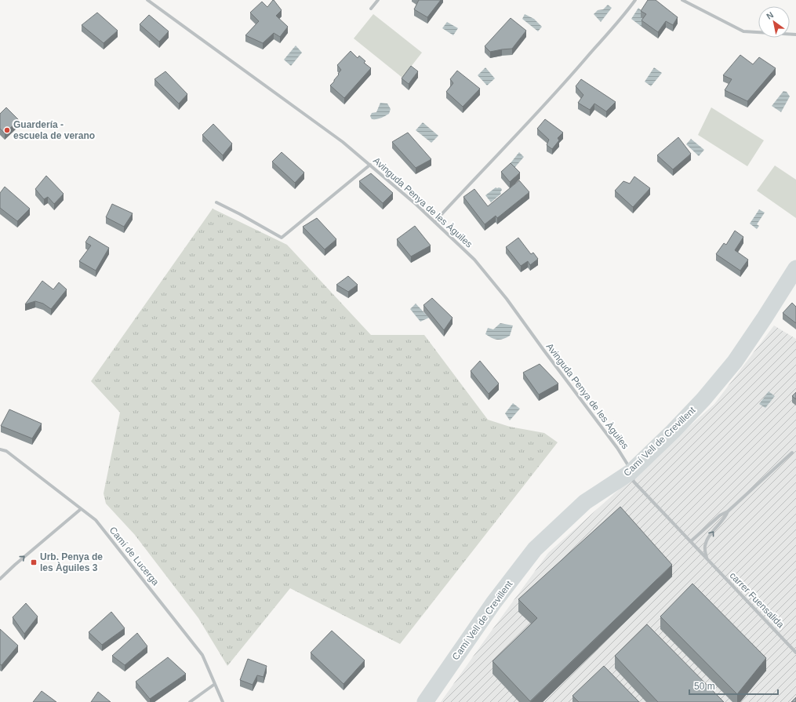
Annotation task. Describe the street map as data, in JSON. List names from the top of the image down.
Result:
{
  "streets": {
    "street": [
      "Avinguda Penya de les Àguiles",
      "Camí Vell de Crevillent",
      "Camí de Lucerga",
      "carrer Fuensalida"
    ]
  },
  "crossings": [
    ["Avinguda Penya de les Àguiles", "Camí Vell de Crevillent"],
    ["Avinguda Penya de les Àguiles", "carrer Fuensalida"],
    ["Camí Vell de Crevillent", "carrer Fuensalida"]
  ],
  "places": {
    "other": ["Guardería - escuela de verano"],
    "transit": ["Urb. Penya de les Àguiles 3"]
  },
  "scale_bar": "50 m",
  "north": "top left"
}
